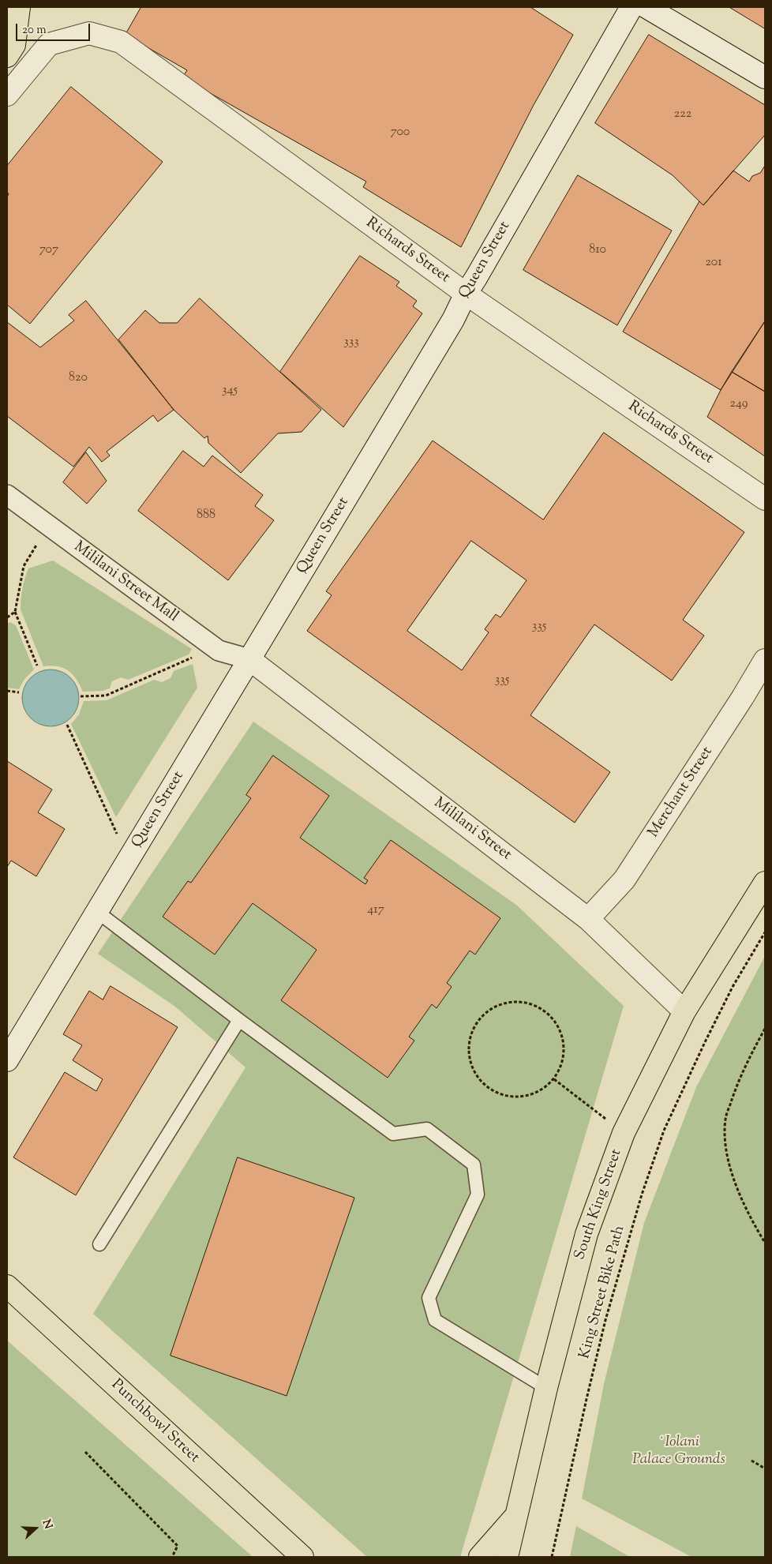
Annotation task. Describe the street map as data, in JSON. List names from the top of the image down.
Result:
{
  "streets": {
    "main road": ["South King Street", "Punchbowl Street"],
    "street": [
      "Richards Street",
      "Queen Street",
      "Mililani Street Mall",
      "Merchant Street",
      "Mililani Street"
    ],
    "path": ["King Street Bike Path"]
  },
  "crossings": [
    ["Richards Street", "Queen Street"],
    ["Queen Street", "Mililani Street Mall"],
    ["Queen Street", "Mililani Street"],
    ["Mililani Street Mall", "Mililani Street"],
    ["Merchant Street", "Mililani Street"],
    ["Mililani Street", "South King Street"]
  ],
  "parks": ["ʻIolani Palace Grounds"],
  "house_numbers": [
    "222",
    "700",
    "707",
    "810",
    "201",
    "333",
    "820",
    "345",
    "249",
    "888",
    "335",
    "335",
    "417"
  ],
  "scale_bar": "20 m",
  "north": "right"
}
